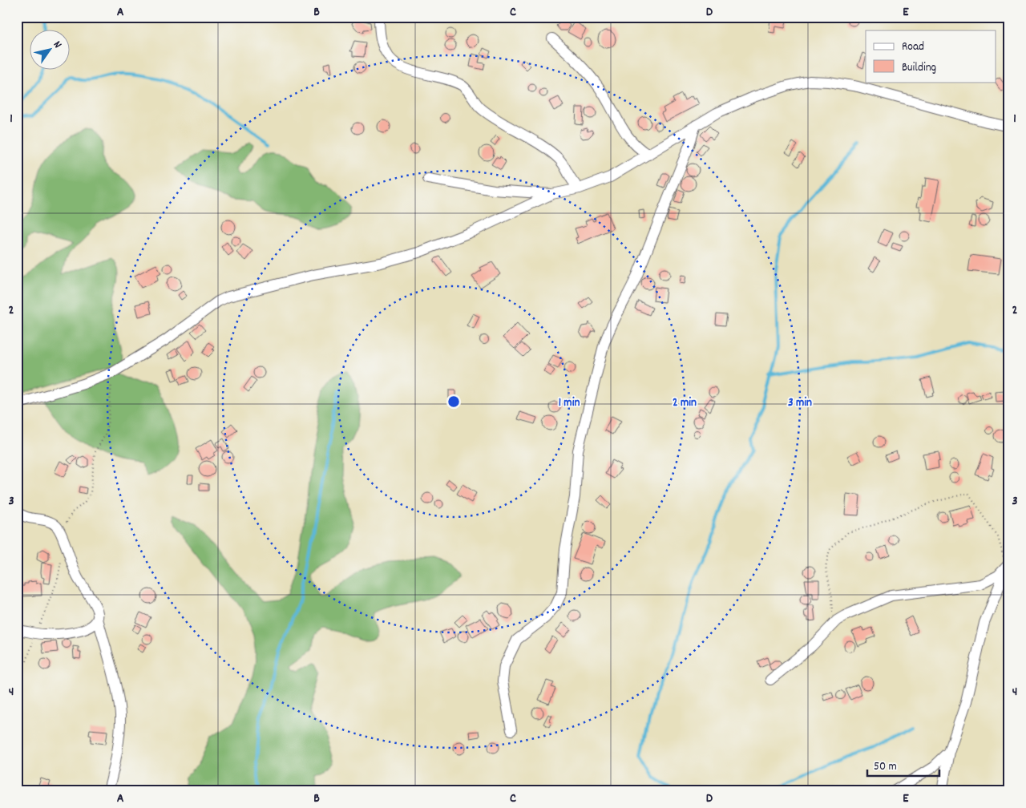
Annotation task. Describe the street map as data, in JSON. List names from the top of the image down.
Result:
{
  "legend": ["Road", "Building"],
  "scale_bar": "50 m",
  "north": "top right",
  "grid": {
    "columns": [
      "A",
      "B",
      "C",
      "D",
      "E"
    ],
    "rows": [
      "1",
      "2",
      "3",
      "4"
    ]
  },
  "rings": ["1 min", "2 min", "3 min"]
}
